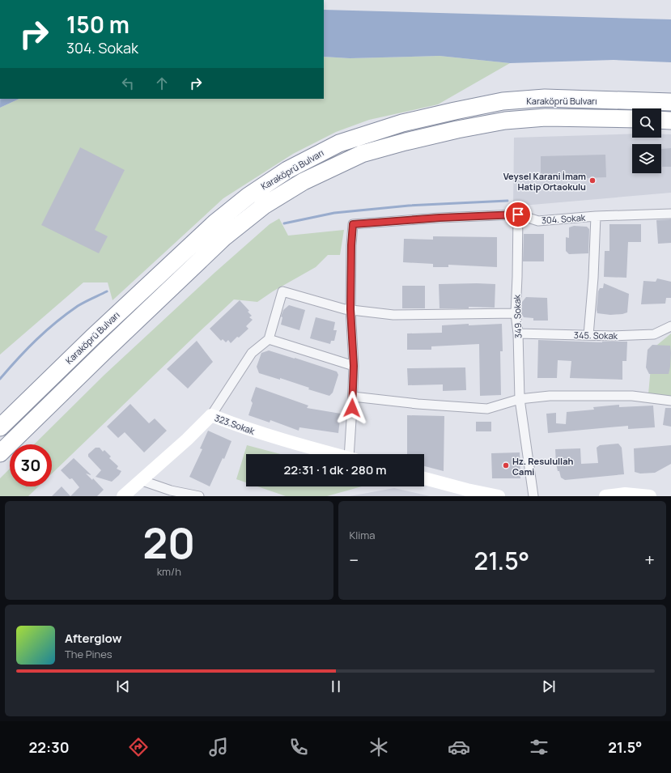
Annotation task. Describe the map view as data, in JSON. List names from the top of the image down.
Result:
{
  "streets": {
    "highway": ["Karaköprü Bulvarı"],
    "street": [
      "304. Sokak",
      "349. Sokak",
      "345. Sokak",
      "323.Sokak"
    ]
  },
  "crossings": [
    ["304. Sokak", "349. Sokak"],
    ["349. Sokak", "345. Sokak"]
  ],
  "places": ["Veysel Karani İmam Hatip Ortaokulu", "Hz. Resulullah Cami"],
  "page": {
    "turn": ["150 m", "304. Sokak"],
    "limit": "30",
    "trip": "22:31 · 1 dk · 280 m",
    "tile": [
      ["20", "km/h"],
      "Klima"
    ],
    "heat": ["−", "21.5°", "+"],
    "song": ["Afterglow", "The Pines"],
    "tabs": ["22:30", "21.5°"]
  }
}
